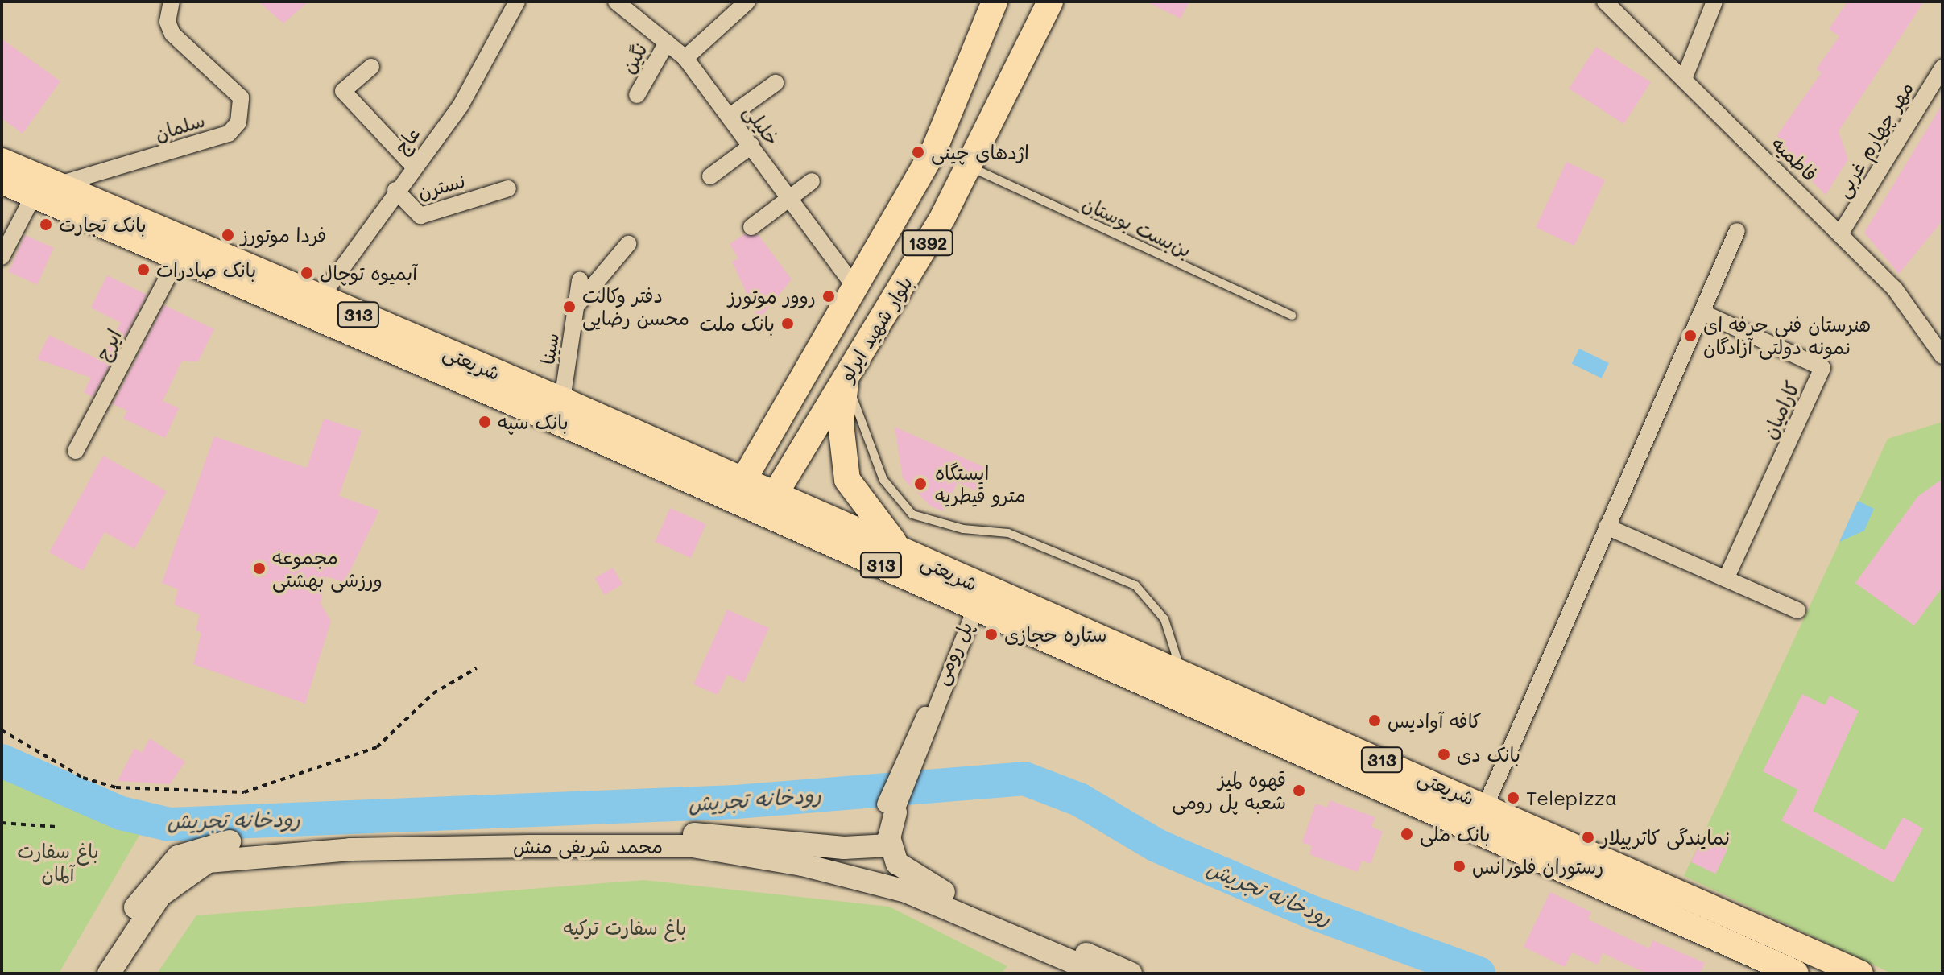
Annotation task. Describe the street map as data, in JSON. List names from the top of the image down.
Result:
{
  "streets": {
    "main road": [
      "1392",
      "313",
      "بلوار شهید ایرلو",
      "شریعتی"
    ],
    "street": [
      "نگین",
      "خلیلی",
      "سلمان",
      "مهر چهارم غربی",
      "عاج",
      "فاطمیه",
      "نسترن",
      "ایرج",
      "سینا",
      "کارامیان",
      "پل رومی",
      "محمد شریفی منش"
    ],
    "lane": ["بن‌بست بوستان"]
  },
  "crossings": [
    ["نگین", "خلیلی"],
    ["خلیلی", "بلوار شهید ایرلو"],
    ["سلمان", "شریعتی"],
    ["مهر چهارم غربی", "فاطمیه"],
    ["عاج", "نسترن"],
    ["عاج", "شریعتی"],
    ["بن‌بست بوستان", "بلوار شهید ایرلو"],
    ["بلوار شهید ایرلو", "شریعتی"],
    ["ایرج", "شریعتی"],
    ["سینا", "شریعتی"],
    ["شریعتی", "پل رومی"],
    ["پل رومی", "محمد شریفی منش"]
  ],
  "water": ["رودخانه تجریش"],
  "parks": ["باغ سفارت آلمان", "باغ سفارت ترکیه"],
  "places": [
    "اژدهای چینی",
    "بانک تجارت",
    "فردا موتورز",
    "بانک صادرات",
    "آبمیوه توچال",
    "روور موتورز",
    "دفتر وکالت محسن رضایی",
    "بانک ملت",
    "هنرستان فنی حرفه ای نمونه دولتی آزادگان",
    "بانک سپه",
    "ایستگاه مترو قیطریه",
    "مجموعه ورزشی بهشتی",
    "ستاره حجازی",
    "کافه آوادیس",
    "بانک دی",
    "قهوه لمیز شعبه پل رومی",
    "Telepizza",
    "بانک ملی",
    "نمایندگی کاترپیلار",
    "رستوران فلورانس"
  ]
}
